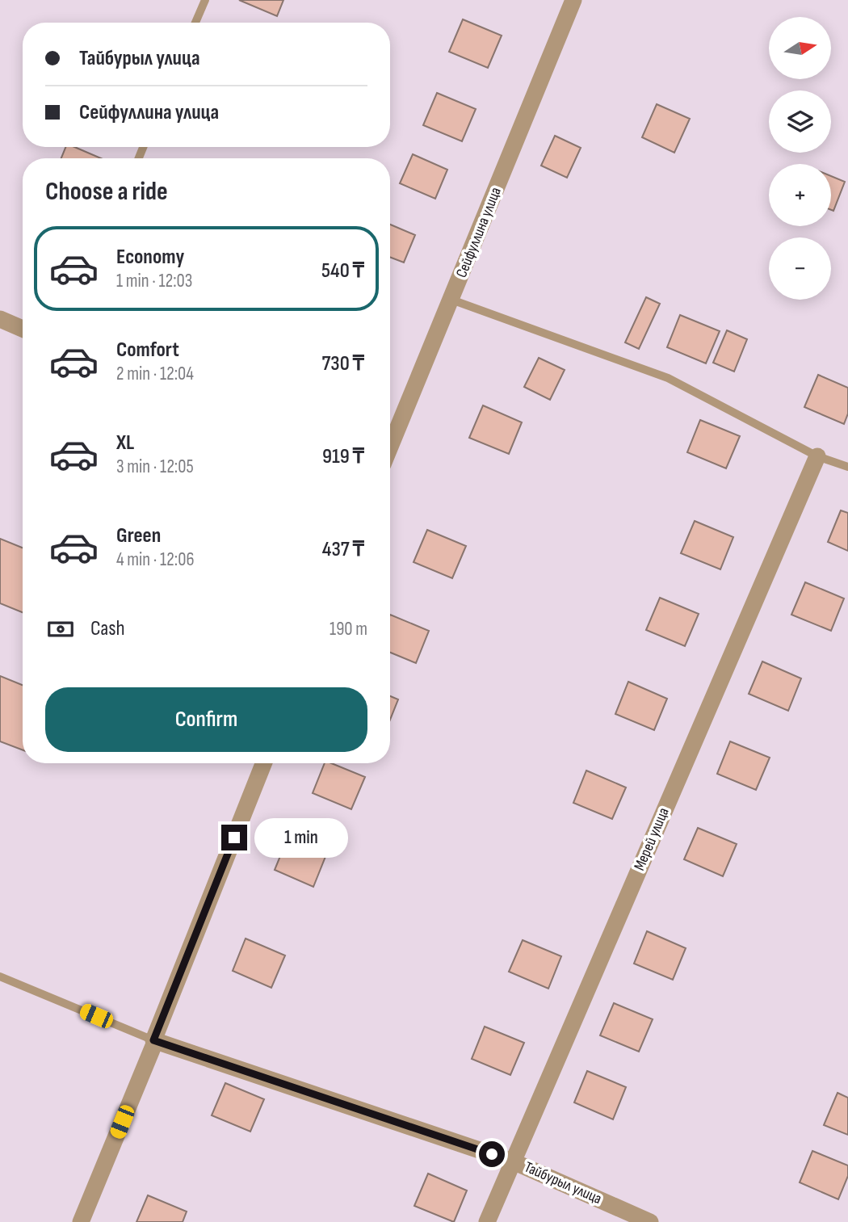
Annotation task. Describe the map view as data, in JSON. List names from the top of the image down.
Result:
{
  "streets": {
    "street": ["Сейфуллина улица", "Мерей улица", "Тайбурыл улица"]
  },
  "crossings": [
    ["Мерей улица", "Тайбурыл улица"]
  ],
  "north": "right",
  "page": {
    "map_buttons": ["+", "−"],
    "banner": ["Тайбурыл улица", "Сейфуллина улица"],
    "heading": "Choose a ride",
    "list": [
      {
        "name": "Economy",
        "note": "1 min · 12:03",
        "value": "540 ₸"
      },
      {
        "name": "Comfort",
        "note": "2 min · 12:04",
        "value": "730 ₸"
      },
      {
        "name": "XL",
        "note": "3 min · 12:05",
        "value": "919 ₸"
      },
      {
        "name": "Green",
        "note": "4 min · 12:06",
        "value": "437 ₸"
      }
    ],
    "pay": ["Cash", "190 m"],
    "buttons": "Confirm",
    "bubble": "1 min"
  }
}
